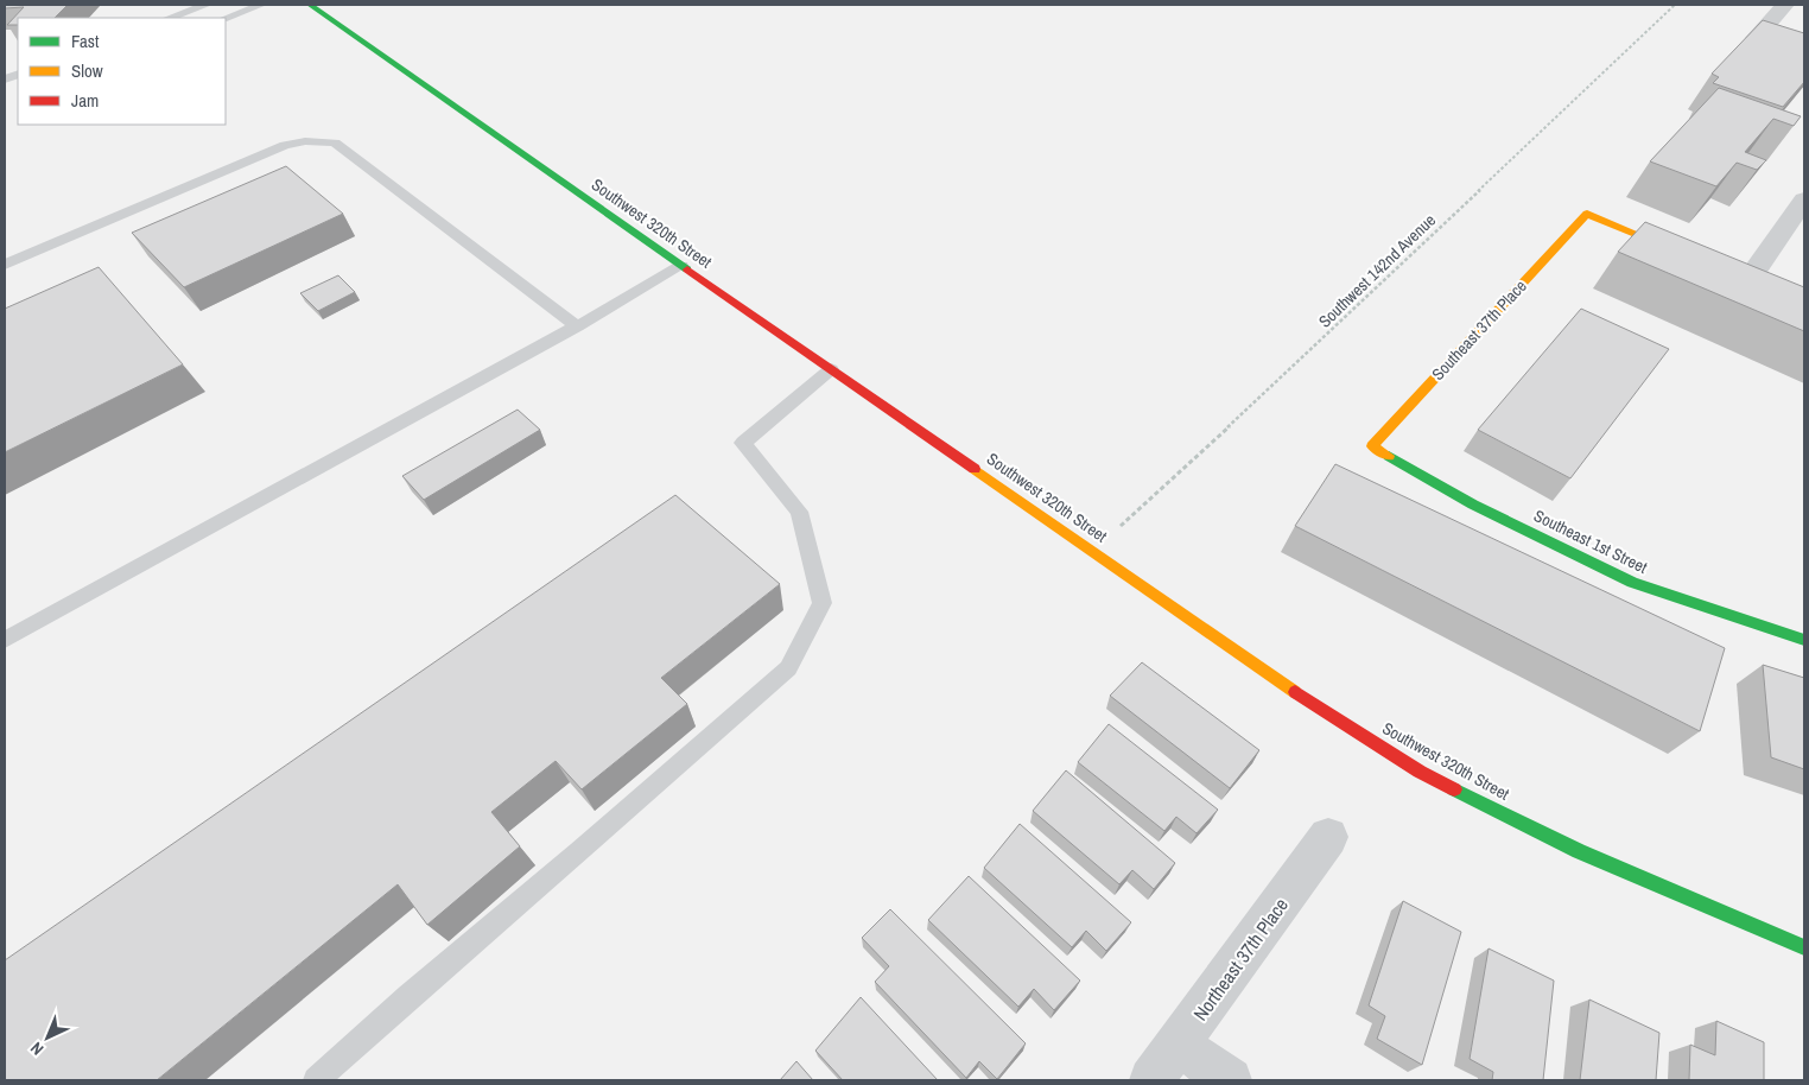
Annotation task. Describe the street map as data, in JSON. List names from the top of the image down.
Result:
{
  "streets": {
    "street": [
      "Southwest 320th Street",
      "Southeast 37th Place",
      "Southeast 1st Street",
      "Northeast 37th Place"
    ],
    "path": ["Southwest 142nd Avenue"]
  },
  "crossings": [
    ["Southwest 320th Street", "Southwest 142nd Avenue"],
    ["Southeast 37th Place", "Southeast 1st Street"]
  ],
  "legend": ["Fast", "Slow", "Jam"],
  "north": "bottom left"
}
